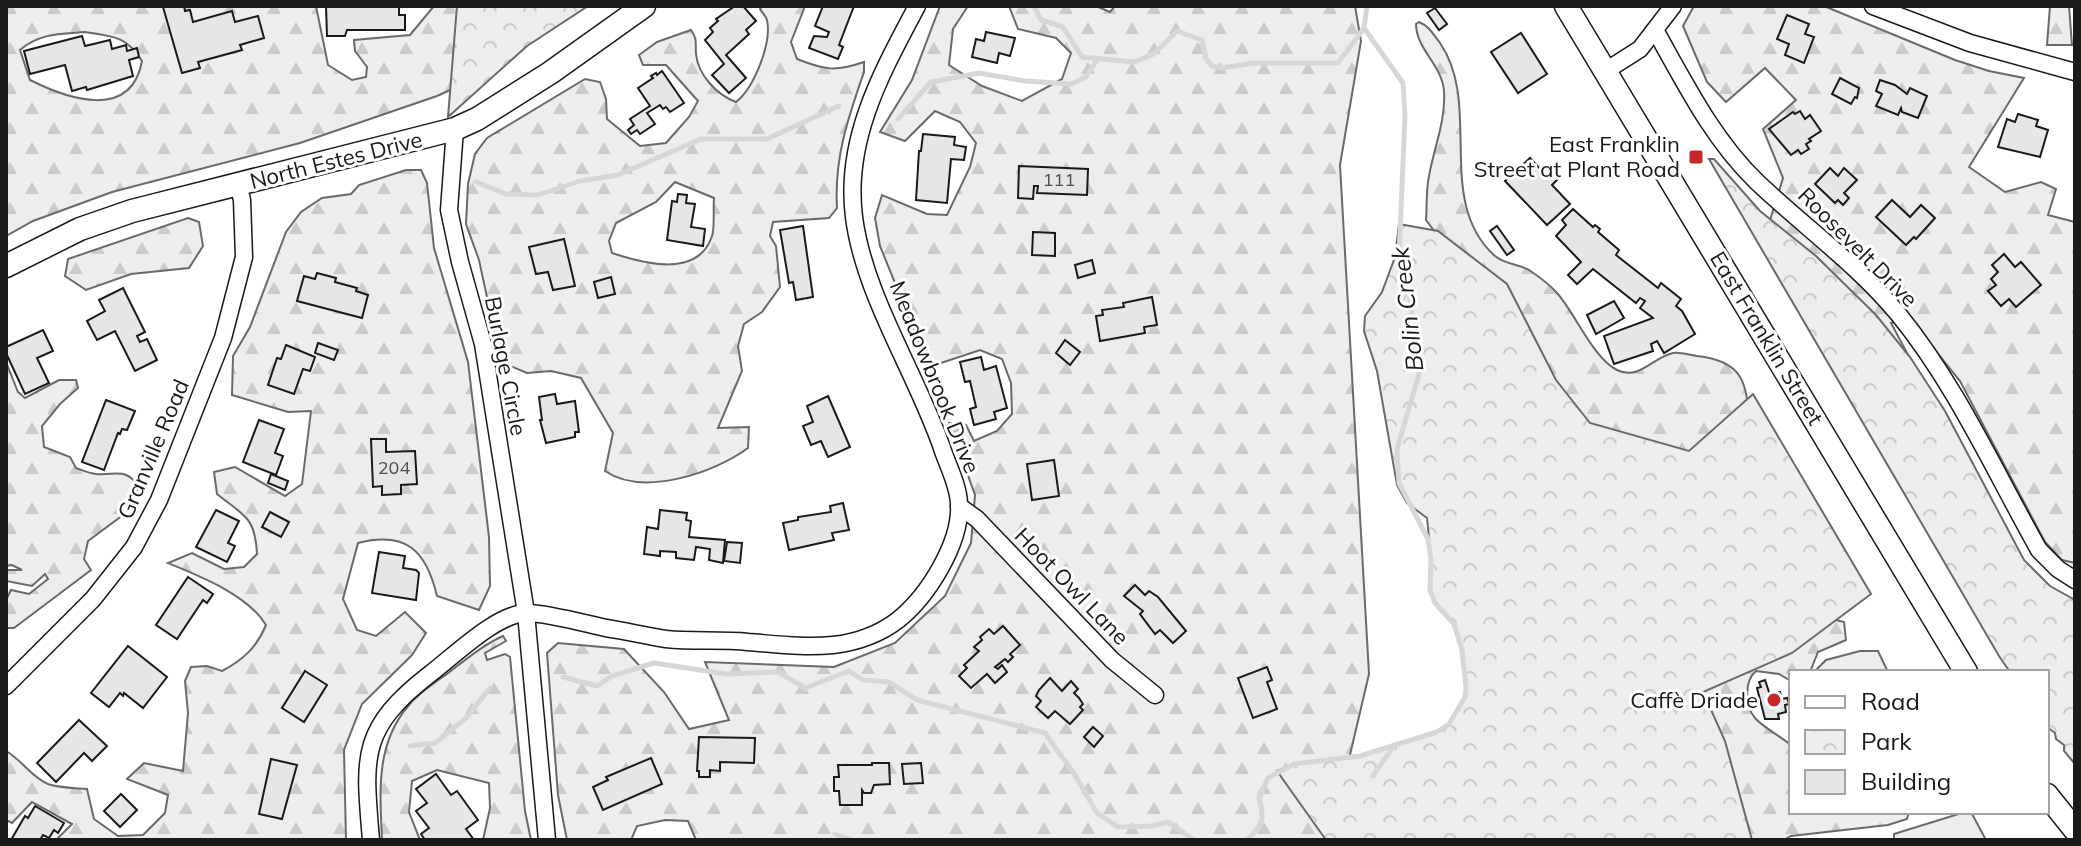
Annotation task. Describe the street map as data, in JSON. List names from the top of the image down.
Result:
{
  "streets": {
    "main road": ["North Estes Drive", "East Franklin Street"],
    "street": [
      "Roosevelt Drive",
      "Burlage Circle",
      "Meadowbrook Drive",
      "Granville Road",
      "Hoot Owl Lane"
    ]
  },
  "crossings": [
    ["North Estes Drive", "Burlage Circle"],
    ["North Estes Drive", "Granville Road"],
    ["Burlage Circle", "Meadowbrook Drive"],
    ["Meadowbrook Drive", "Hoot Owl Lane"]
  ],
  "water": ["Bolin Creek"],
  "places": {
    "transit": ["East Franklin Street at Plant Road"],
    "other": ["Caffè Driade"]
  },
  "house_numbers": ["111", "204"],
  "legend": ["Road", "Park", "Building"]
}
